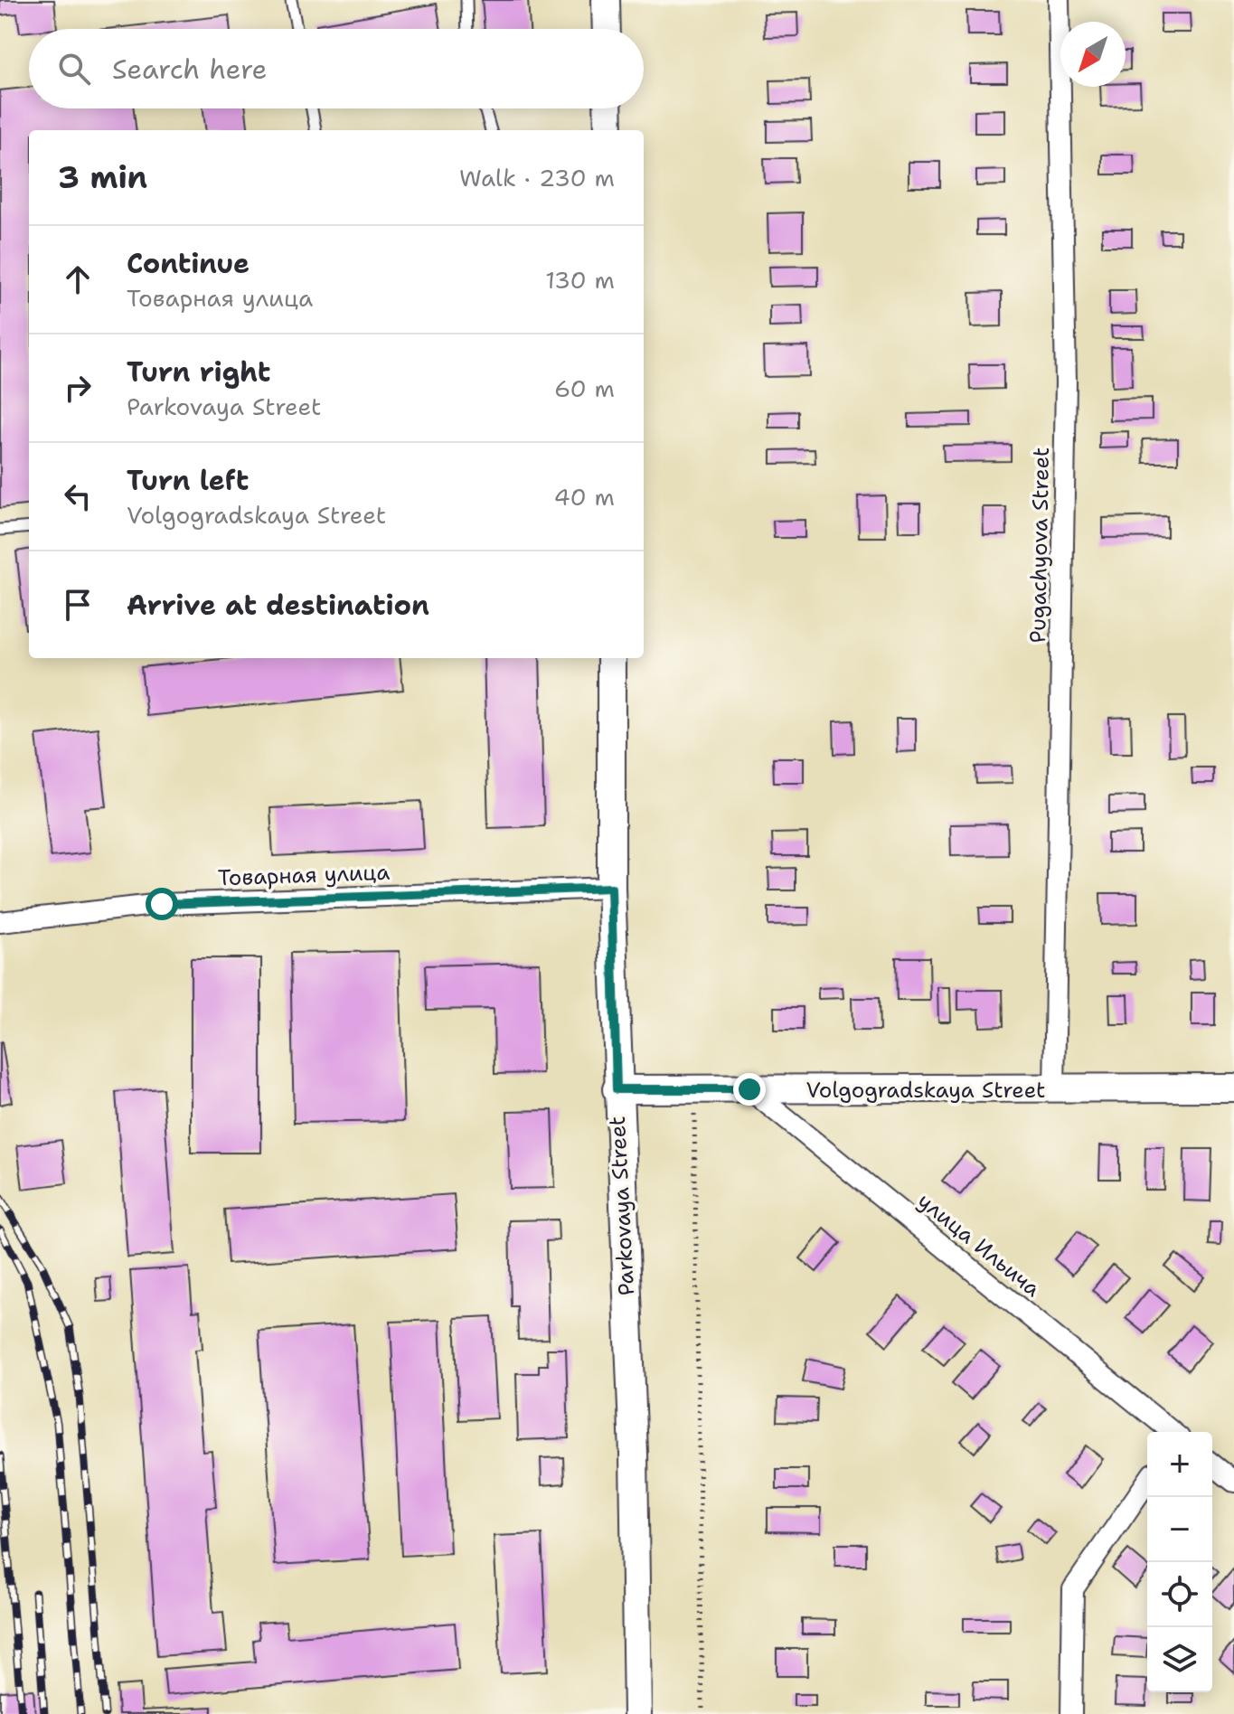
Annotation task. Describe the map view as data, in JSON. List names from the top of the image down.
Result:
{
  "streets": {
    "main road": ["Volgogradskaya Street", "Parkovaya Street"],
    "street": ["Pugachyova Street", "Товарная улица", "улица Ильича"]
  },
  "crossings": [
    ["Pugachyova Street", "Volgogradskaya Street"],
    ["Товарная улица", "Parkovaya Street"],
    ["Volgogradskaya Street", "Parkovaya Street"],
    ["Volgogradskaya Street", "улица Ильича"]
  ],
  "north": "bottom left",
  "page": {
    "search": "Search here",
    "heading": ["3 min", "Walk · 230 m"],
    "list": [
      ["Continue", "Товарная улица", "130 m"],
      ["Turn right", "Parkovaya Street", "60 m"],
      ["Turn left", "Volgogradskaya Street", "40 m"],
      "Arrive at destination"
    ],
    "map_buttons": ["+", "−"]
  }
}
